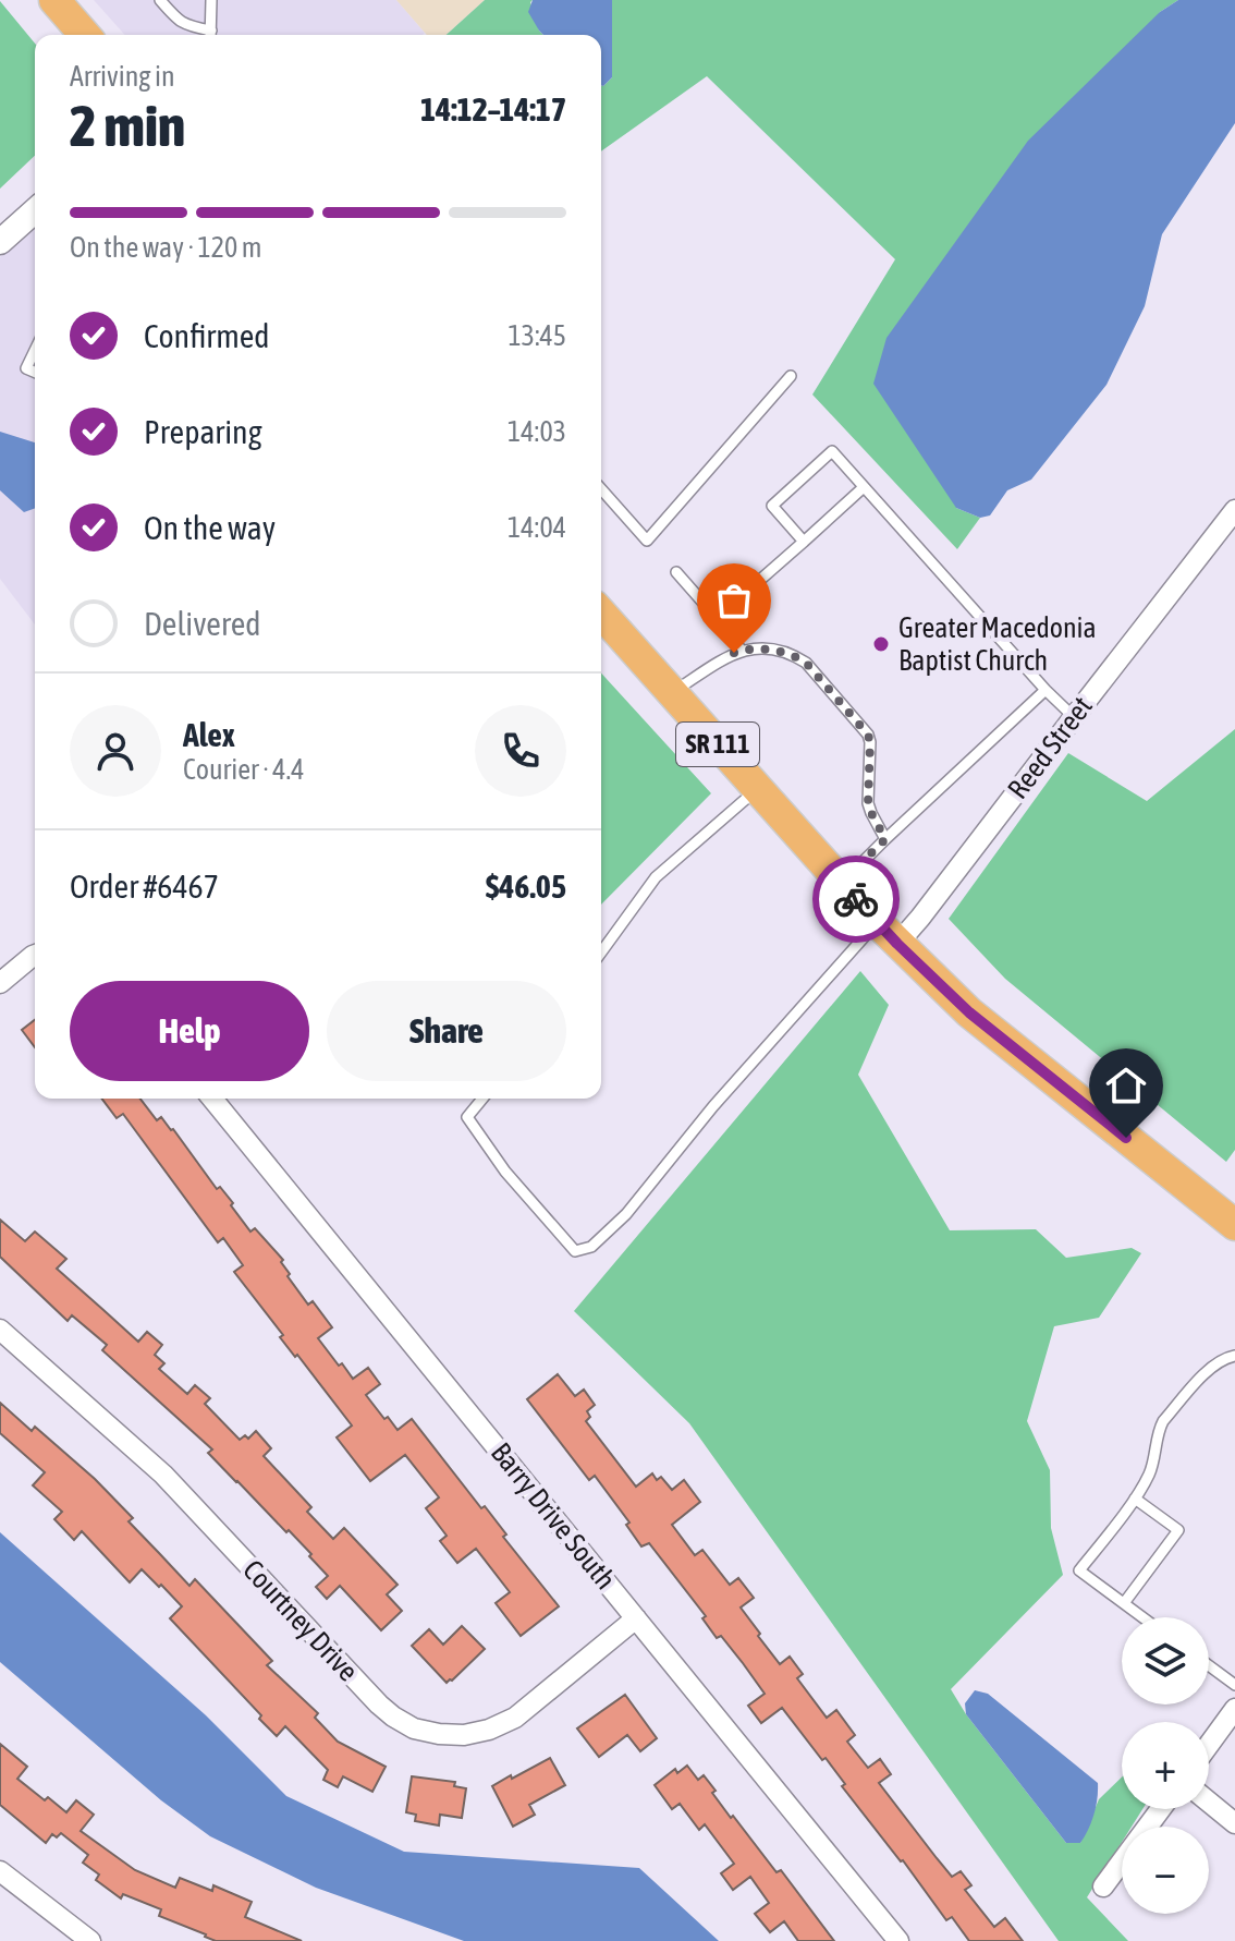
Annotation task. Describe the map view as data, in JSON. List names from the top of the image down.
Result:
{
  "streets": {
    "main road": ["SR 111"],
    "street": ["Reed Street", "Barry Drive South", "Courtney Drive"]
  },
  "crossings": [
    ["SR 111", "Reed Street"],
    ["Barry Drive South", "Courtney Drive"]
  ],
  "places": ["Greater Macedonia Baptist Church"],
  "page": {
    "heading": ["2 min", "Arriving in", "14:12–14:17"],
    "panel": [
      "Alex",
      "Courier · 4.4",
      "Order #6467",
      "$46.05"
    ],
    "bar": "On the way · 120 m",
    "list": [
      ["Confirmed", "13:45"],
      ["Preparing", "14:03"],
      ["On the way", "14:04"],
      "Delivered"
    ],
    "buttons": ["Help", "Share"],
    "map_buttons": ["+", "−"]
  }
}
